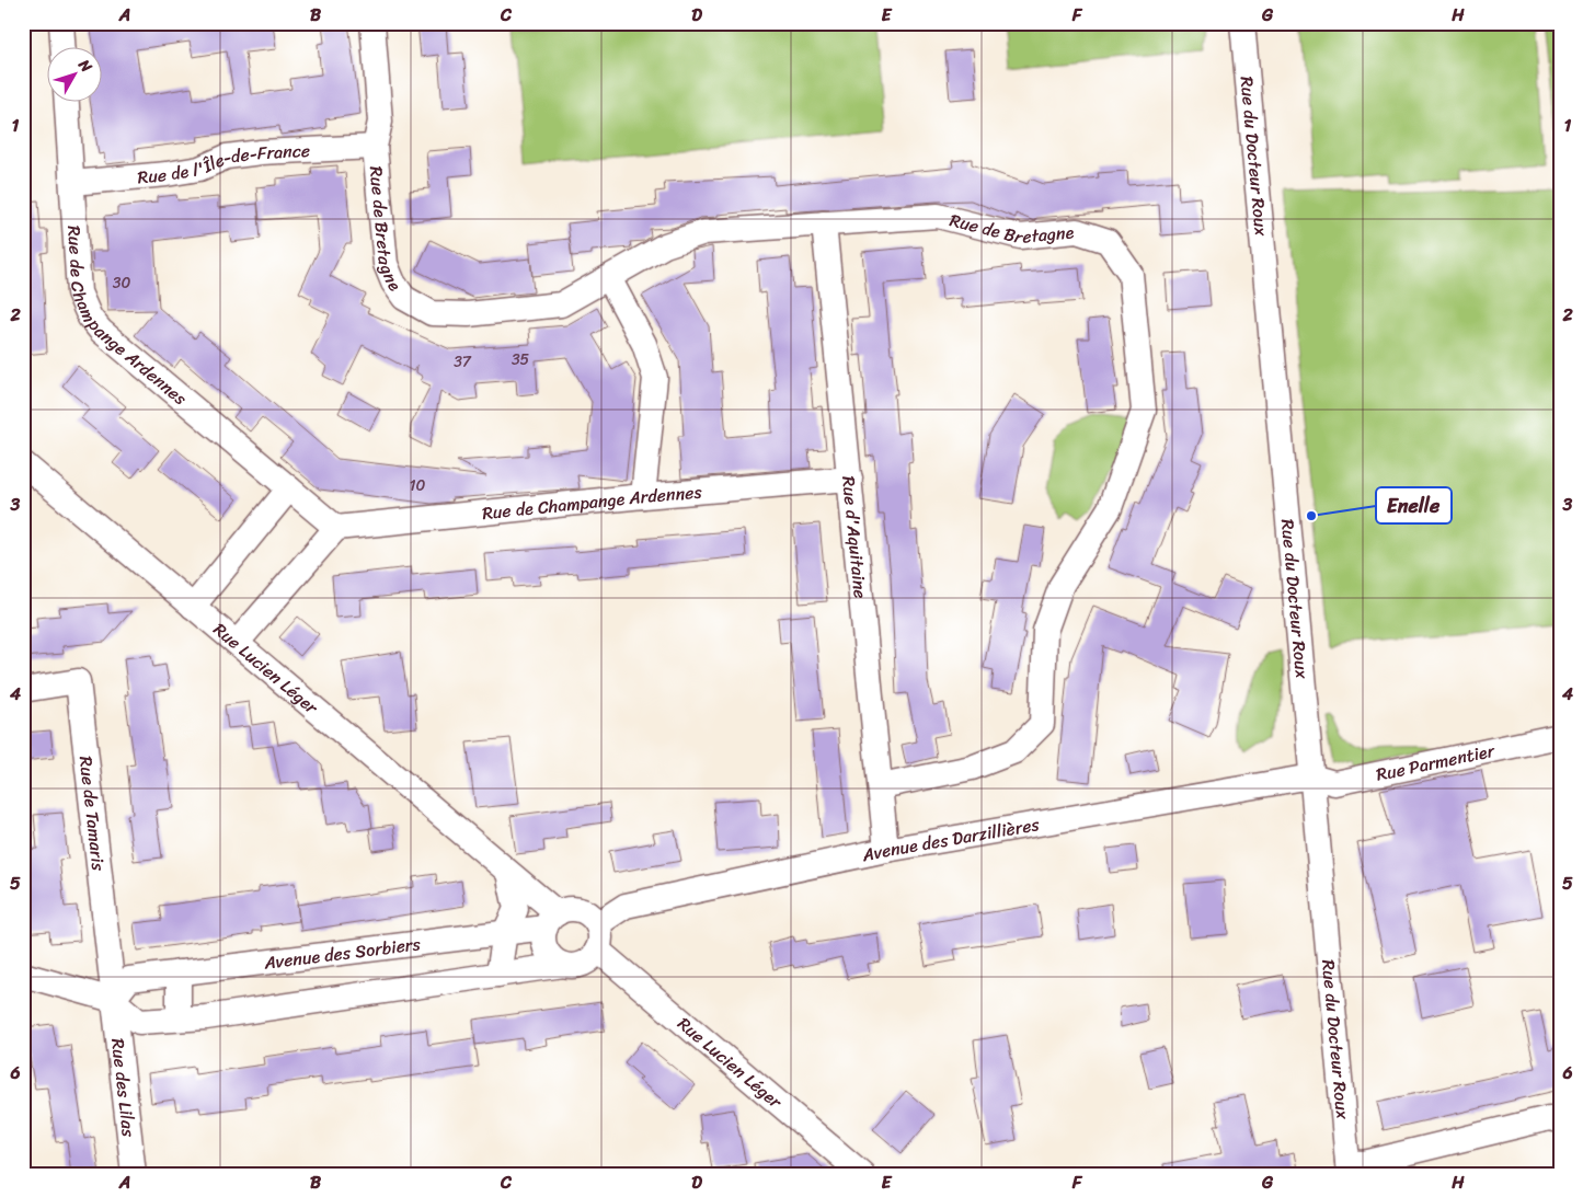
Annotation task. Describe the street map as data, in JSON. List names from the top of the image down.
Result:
{
  "streets": {
    "street": [
      "Rue du Docteur Roux",
      "Rue de l'Île-de-France",
      "Rue de Bretagne",
      "Rue de Champange Ardennes",
      "Rue d'Aquitaine",
      "Rue Lucien Léger",
      "Rue Parmentier",
      "Rue de Tamaris",
      "Avenue des Darzillières",
      "Avenue des Sorbiers",
      "Rue des Lilas"
    ]
  },
  "crossings": [
    ["Rue du Docteur Roux", "Rue Parmentier"],
    ["Rue du Docteur Roux", "Avenue des Darzillières"],
    ["Rue de l'Île-de-France", "Rue de Bretagne"],
    ["Rue de l'Île-de-France", "Rue de Champange Ardennes"],
    ["Rue de Bretagne", "Rue d'Aquitaine"],
    ["Rue de Champange Ardennes", "Rue d'Aquitaine"],
    ["Rue d'Aquitaine", "Avenue des Darzillières"],
    ["Rue Lucien Léger", "Avenue des Darzillières"],
    ["Rue Lucien Léger", "Avenue des Sorbiers"],
    ["Rue Parmentier", "Avenue des Darzillières"],
    ["Rue de Tamaris", "Avenue des Sorbiers"],
    ["Rue de Tamaris", "Rue des Lilas"],
    ["Avenue des Darzillières", "Avenue des Sorbiers"],
    ["Avenue des Sorbiers", "Rue des Lilas"]
  ],
  "places": ["Enelle"],
  "house_numbers": [
    "30",
    "35",
    "37",
    "10"
  ],
  "north": "top right",
  "grid": {
    "columns": [
      "A",
      "B",
      "C",
      "D",
      "E",
      "F",
      "G",
      "H"
    ],
    "rows": [
      "1",
      "2",
      "3",
      "4",
      "5",
      "6"
    ]
  }
}
